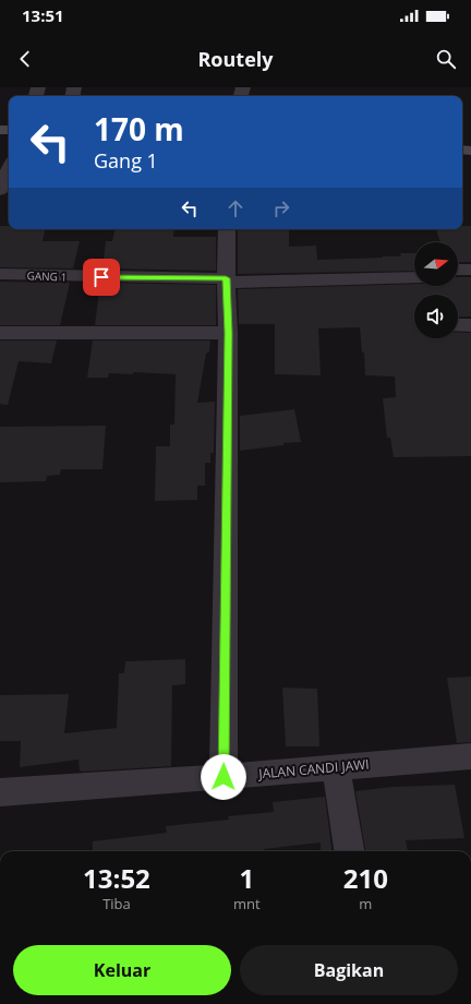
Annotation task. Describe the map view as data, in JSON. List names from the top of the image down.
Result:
{
  "streets": {
    "street": ["GANG 1", "JALAN CANDI JAWI"]
  },
  "north": "right",
  "page": {
    "status": "13:51",
    "header": "Routely",
    "turn": ["170 m", "Gang 1"],
    "eta": [
      "13:52",
      "Tiba",
      "1",
      "mnt",
      "210",
      "m"
    ],
    "buttons": ["Keluar", "Bagikan"]
  }
}
